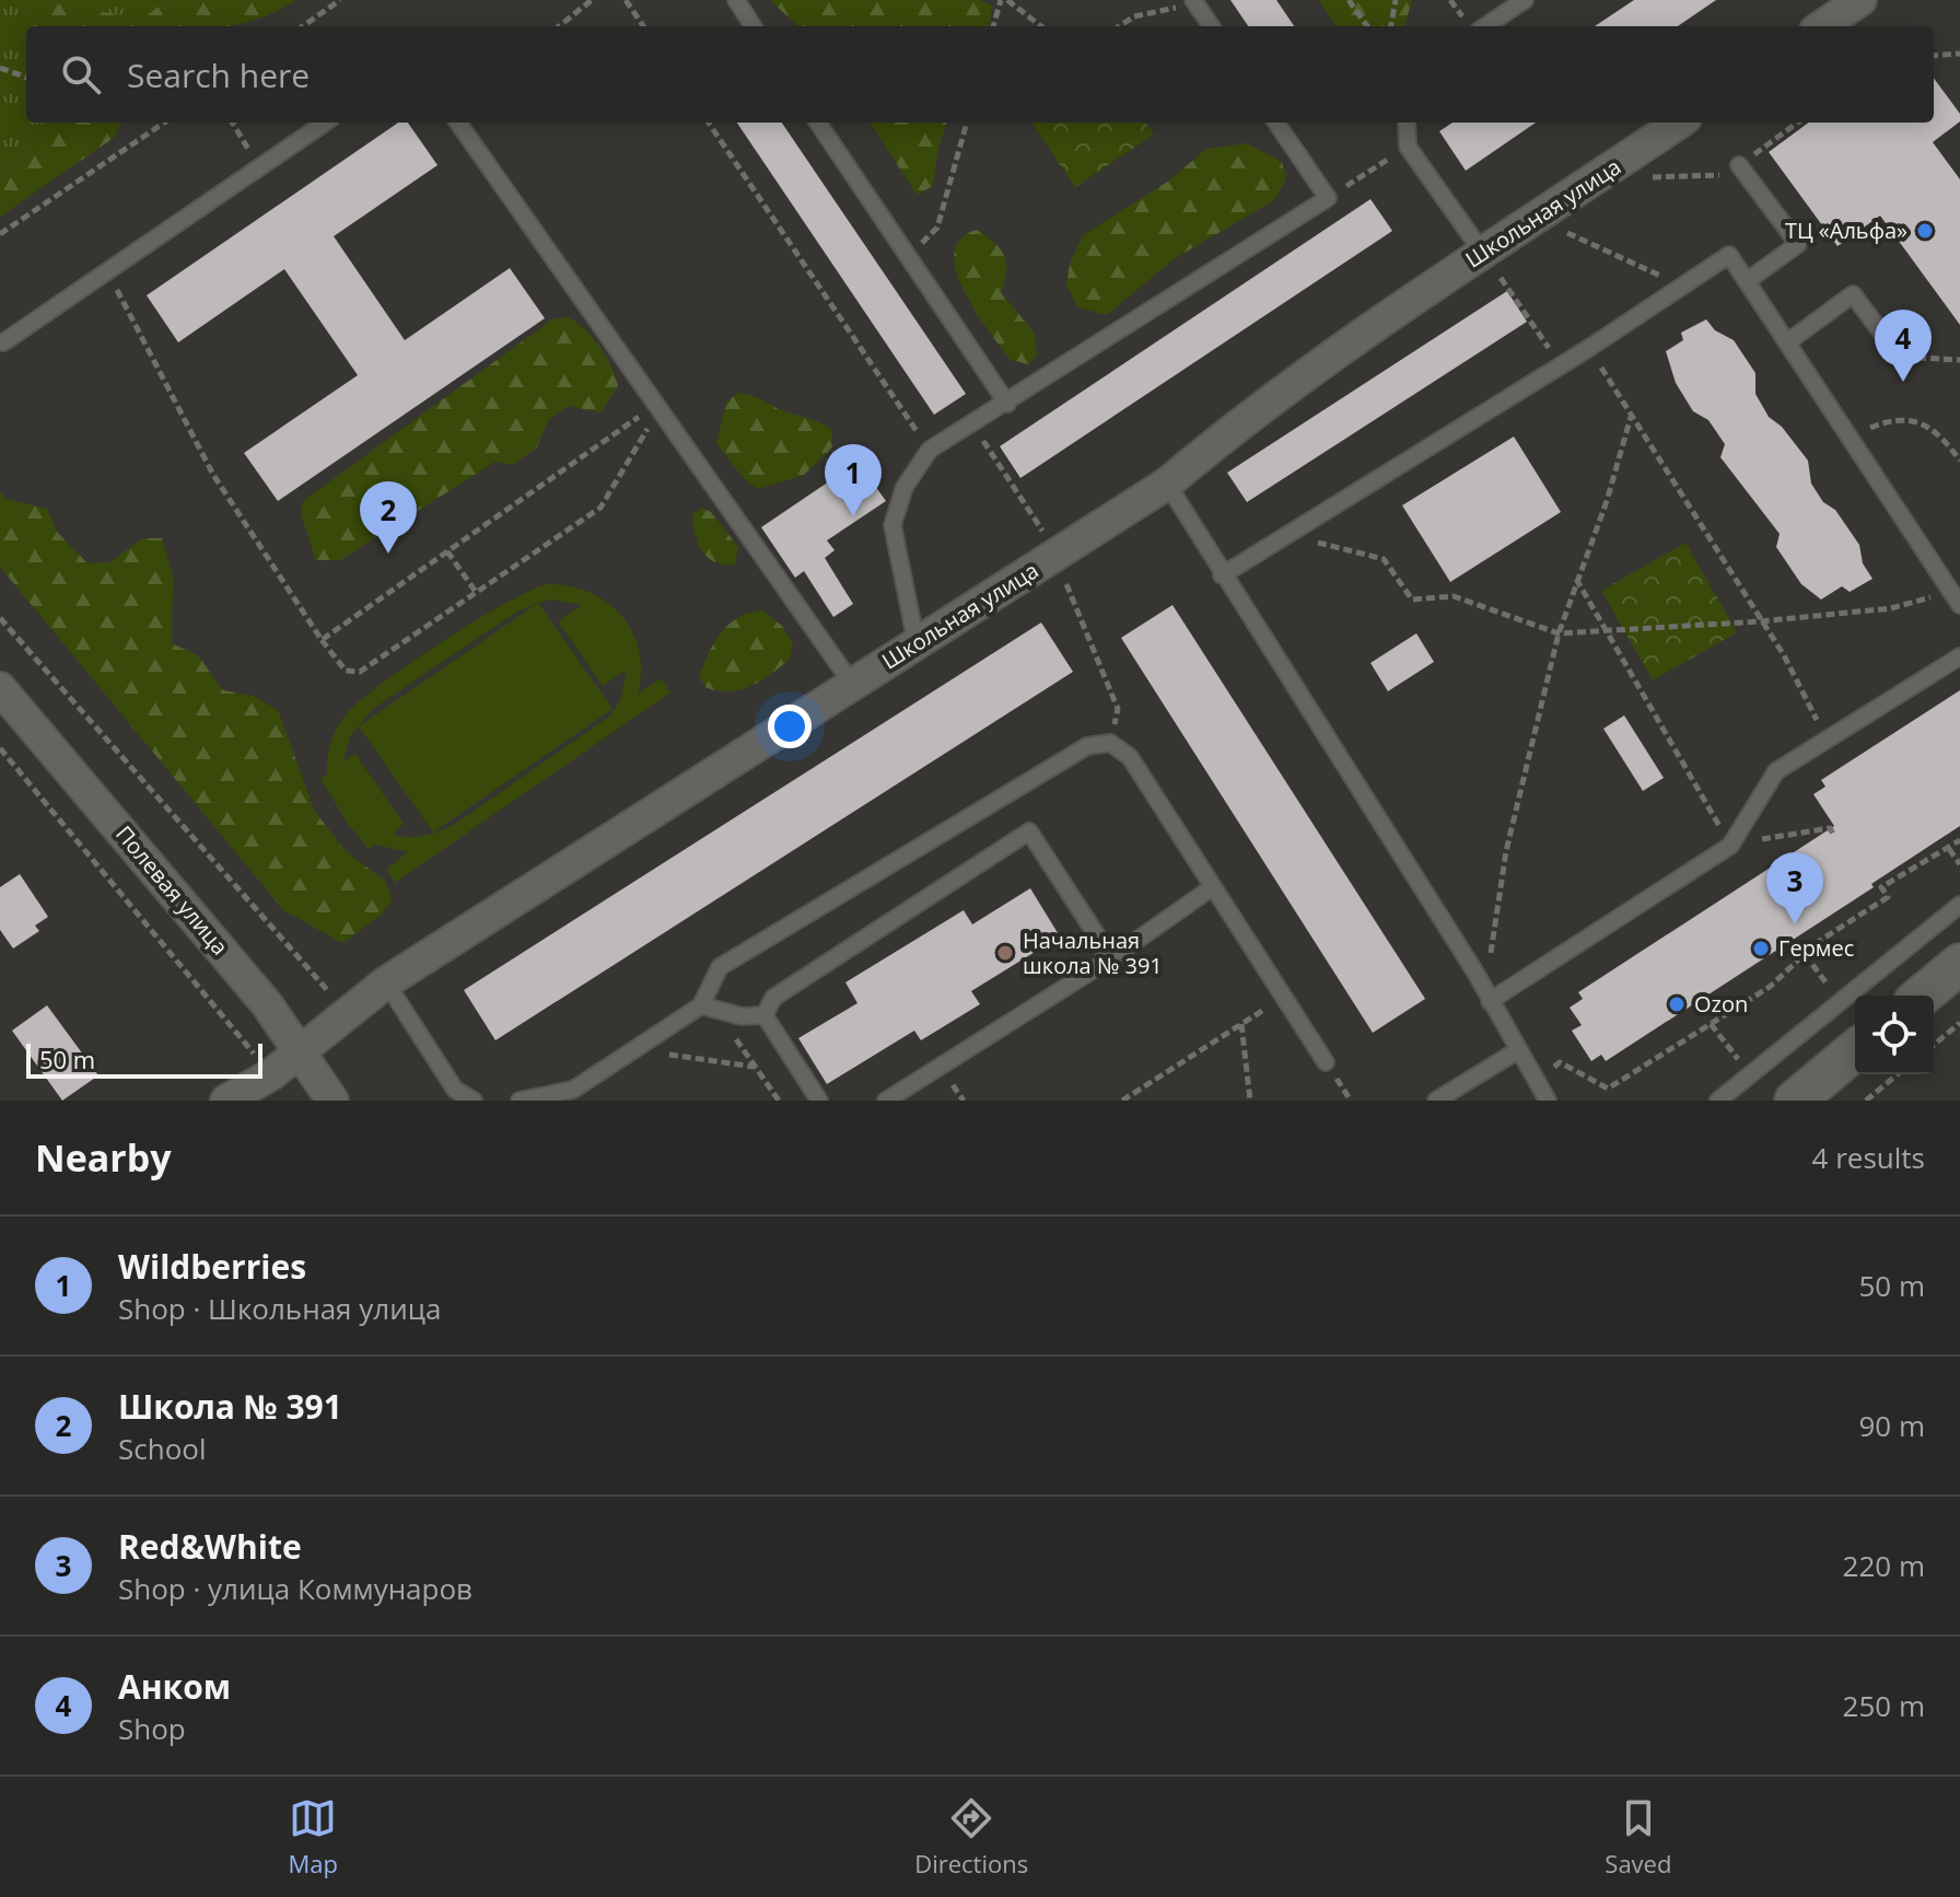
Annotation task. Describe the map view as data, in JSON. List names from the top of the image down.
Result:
{
  "streets": {
    "street": ["Школьная улица", "Полевая улица"]
  },
  "crossings": [
    ["Школьная улица", "Полевая улица"]
  ],
  "places": [
    "ТЦ «Альфа»",
    "Гермес",
    "Начальная школа № 391",
    "Ozon"
  ],
  "scale_bar": "50 m",
  "page": {
    "search": "Search here",
    "pins": [
      "4",
      "1",
      "2",
      "3"
    ],
    "scale": "50 m",
    "heading": ["Nearby", "4 results"],
    "list": [
      {
        "mark": "1",
        "name": "Wildberries",
        "note": "Shop · Школьная улица",
        "value": "50 m"
      },
      {
        "mark": "2",
        "name": "Школа № 391",
        "note": "School",
        "value": "90 m"
      },
      {
        "mark": "3",
        "name": "Red&White",
        "note": "Shop · улица Коммунаров",
        "value": "220 m"
      },
      {
        "mark": "4",
        "name": "Анком",
        "note": "Shop",
        "value": "250 m"
      }
    ],
    "nav": ["Map", "Directions", "Saved"]
  }
}
